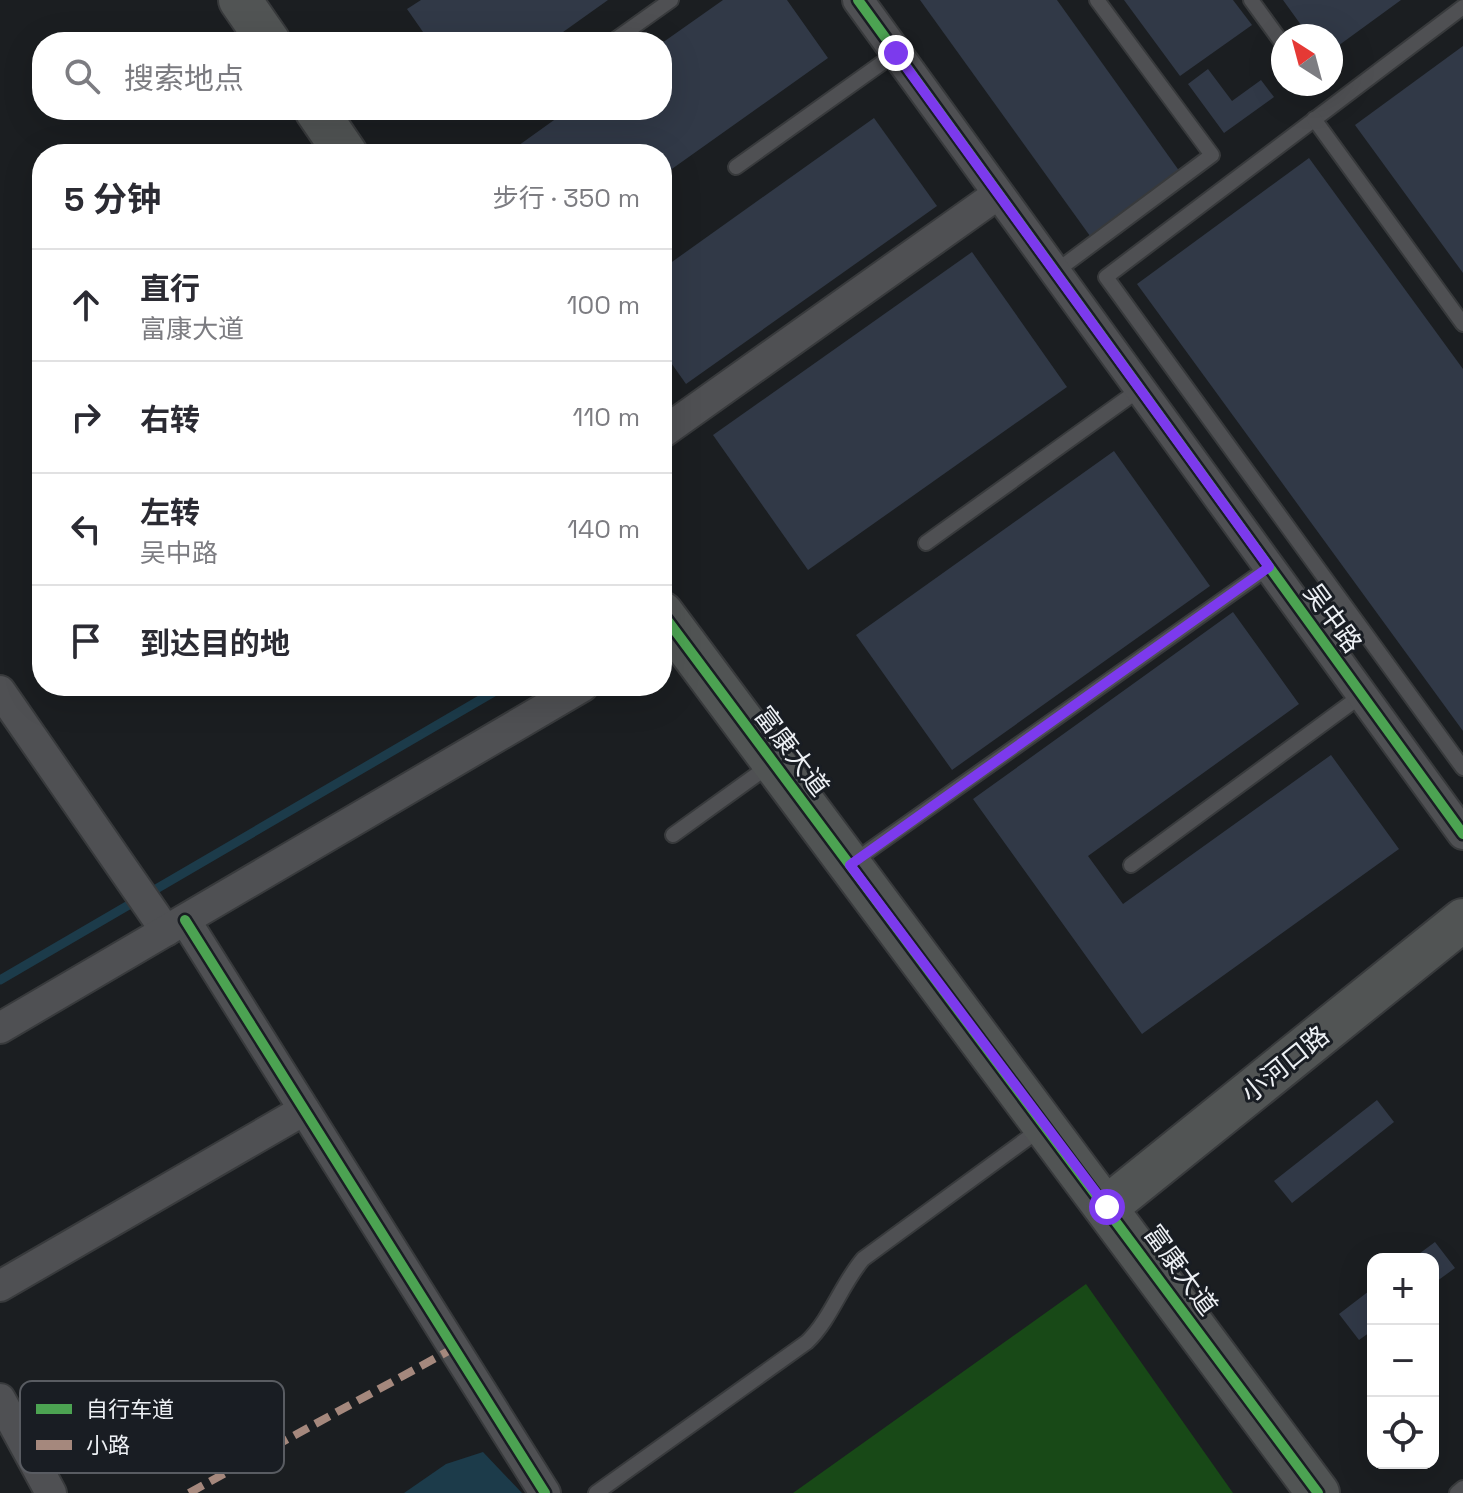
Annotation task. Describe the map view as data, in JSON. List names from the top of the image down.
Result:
{
  "streets": {
    "street": ["吴中路", "富康大道", "小河口路"]
  },
  "crossings": [
    ["富康大道", "小河口路"]
  ],
  "legend": ["自行车道", "小路"],
  "north": "top left",
  "page": {
    "search": "搜索地点",
    "heading": ["5 分钟", "步行 · 350 m"],
    "list": [
      ["直行", "富康大道", "100 m"],
      ["右转", "110 m"],
      ["左转", "吴中路", "140 m"],
      "到达目的地"
    ],
    "map_buttons": ["+", "−"]
  }
}
